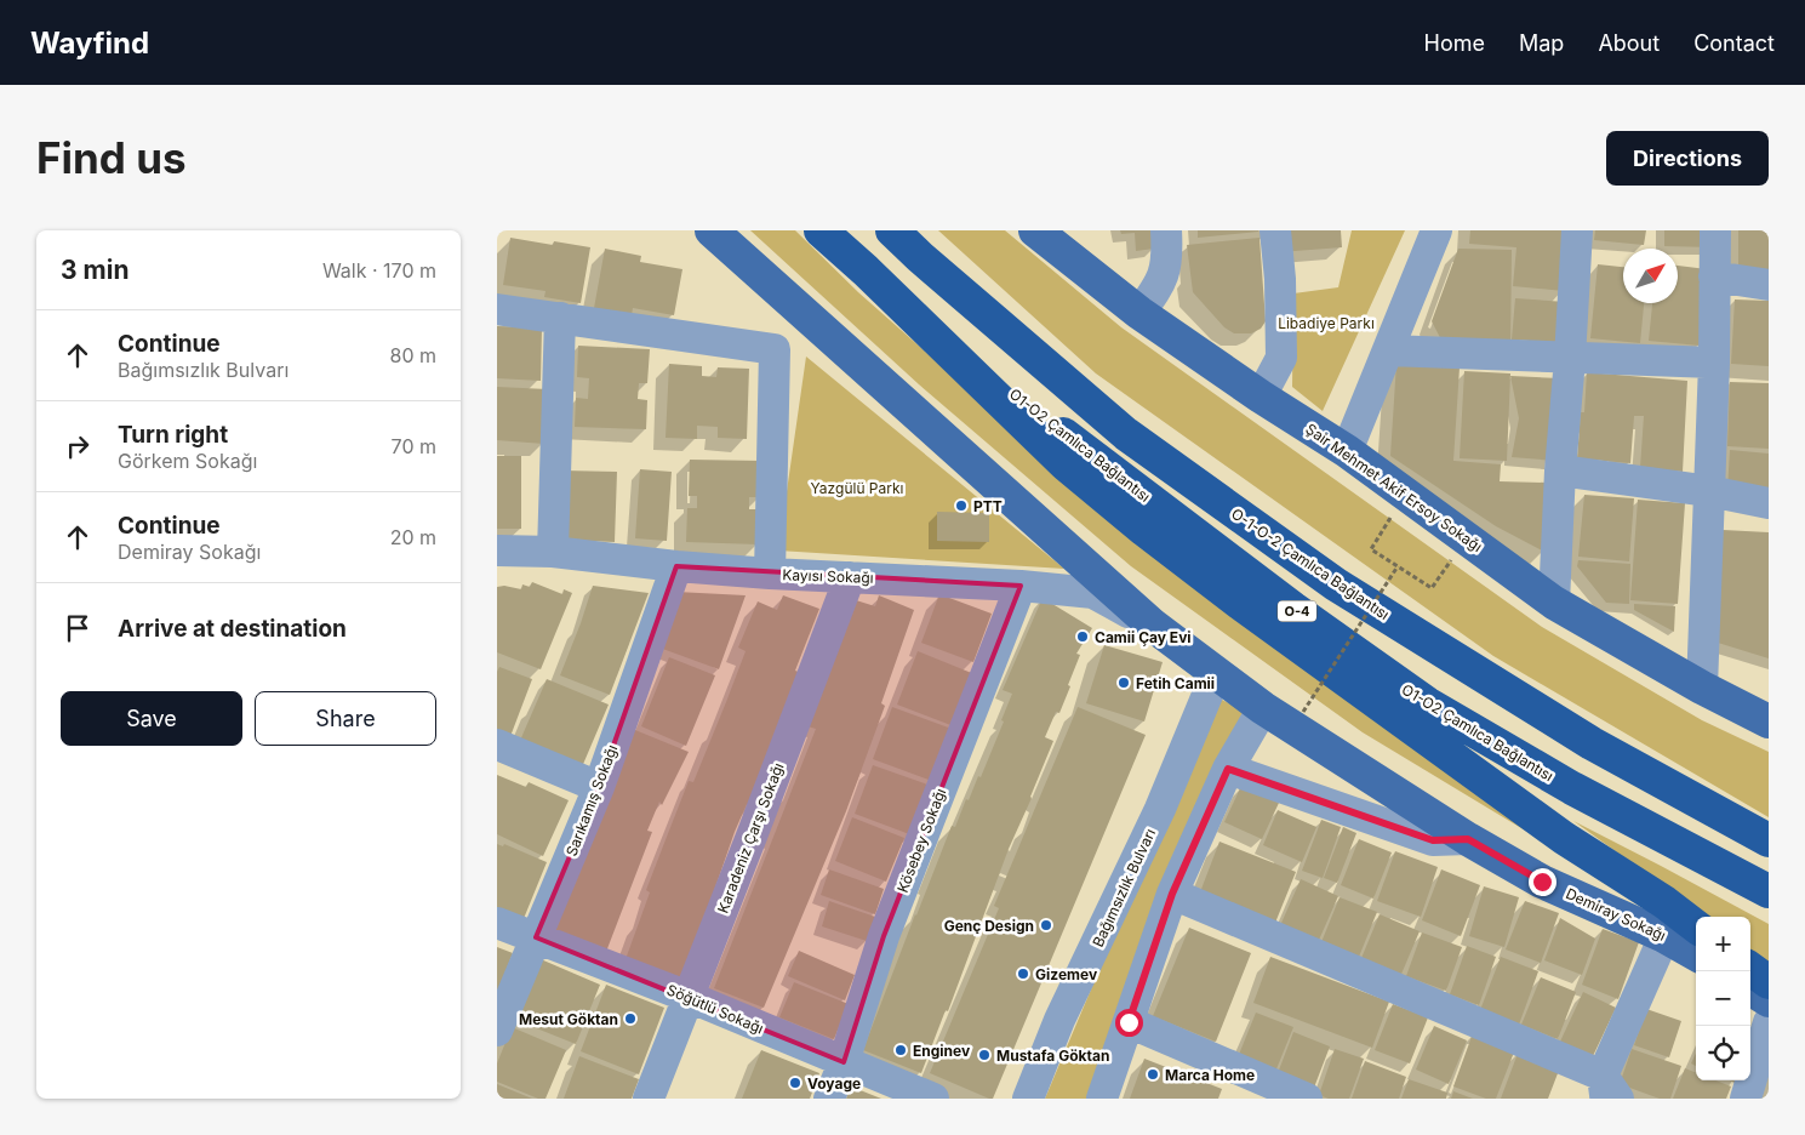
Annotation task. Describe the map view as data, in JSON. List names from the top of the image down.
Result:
{
  "streets": {
    "highway": ["O1-O2 Çamlıca Bağlantısı", "O-1-O-2 Çamlıca Bağlantısı", "O-4"],
    "main road": ["Şair Mehmet Akif Ersoy Sokağı", "Demiray Sokağı"],
    "street": [
      "Kayısı Sokağı",
      "Sarıkamış Sokağı",
      "Karadeniz Çarşı Sokağı",
      "Kösebey Sokağı",
      "Bağımsızlık Bulvarı",
      "Söğütlü Sokağı"
    ]
  },
  "crossings": [
    ["O1-O2 Çamlıca Bağlantısı", "O-4"],
    ["Kayısı Sokağı", "Sarıkamış Sokağı"],
    ["Kayısı Sokağı", "Karadeniz Çarşı Sokağı"],
    ["Kayısı Sokağı", "Kösebey Sokağı"],
    ["Kayısı Sokağı", "Demiray Sokağı"],
    ["Sarıkamış Sokağı", "Söğütlü Sokağı"],
    ["Karadeniz Çarşı Sokağı", "Söğütlü Sokağı"],
    ["Kösebey Sokağı", "Söğütlü Sokağı"],
    ["Bağımsızlık Bulvarı", "Demiray Sokağı"]
  ],
  "parks": ["Libadiye Parkı", "Yazgülü Parkı"],
  "places": [
    "PTT",
    "Camii Çay Evi",
    "Fetih Camii",
    "Genç Design",
    "Gizemev",
    "Mesut Göktan",
    "Enginev",
    "Mustafa Göktan",
    "Marca Home",
    "Voyage"
  ],
  "north": "top right",
  "page": {
    "header": "Wayfind",
    "nav": [
      "Home",
      "Map",
      "About",
      "Contact"
    ],
    "buttons": [
      "Directions",
      ["Save", "Share"]
    ],
    "title": "Find us",
    "heading": ["3 min", "Walk · 170 m"],
    "list": [
      ["Continue", "Bağımsızlık Bulvarı", "80 m"],
      ["Turn right", "Görkem Sokağı", "70 m"],
      ["Continue", "Demiray Sokağı", "20 m"],
      "Arrive at destination"
    ],
    "map_buttons": ["+", "−"]
  }
}
